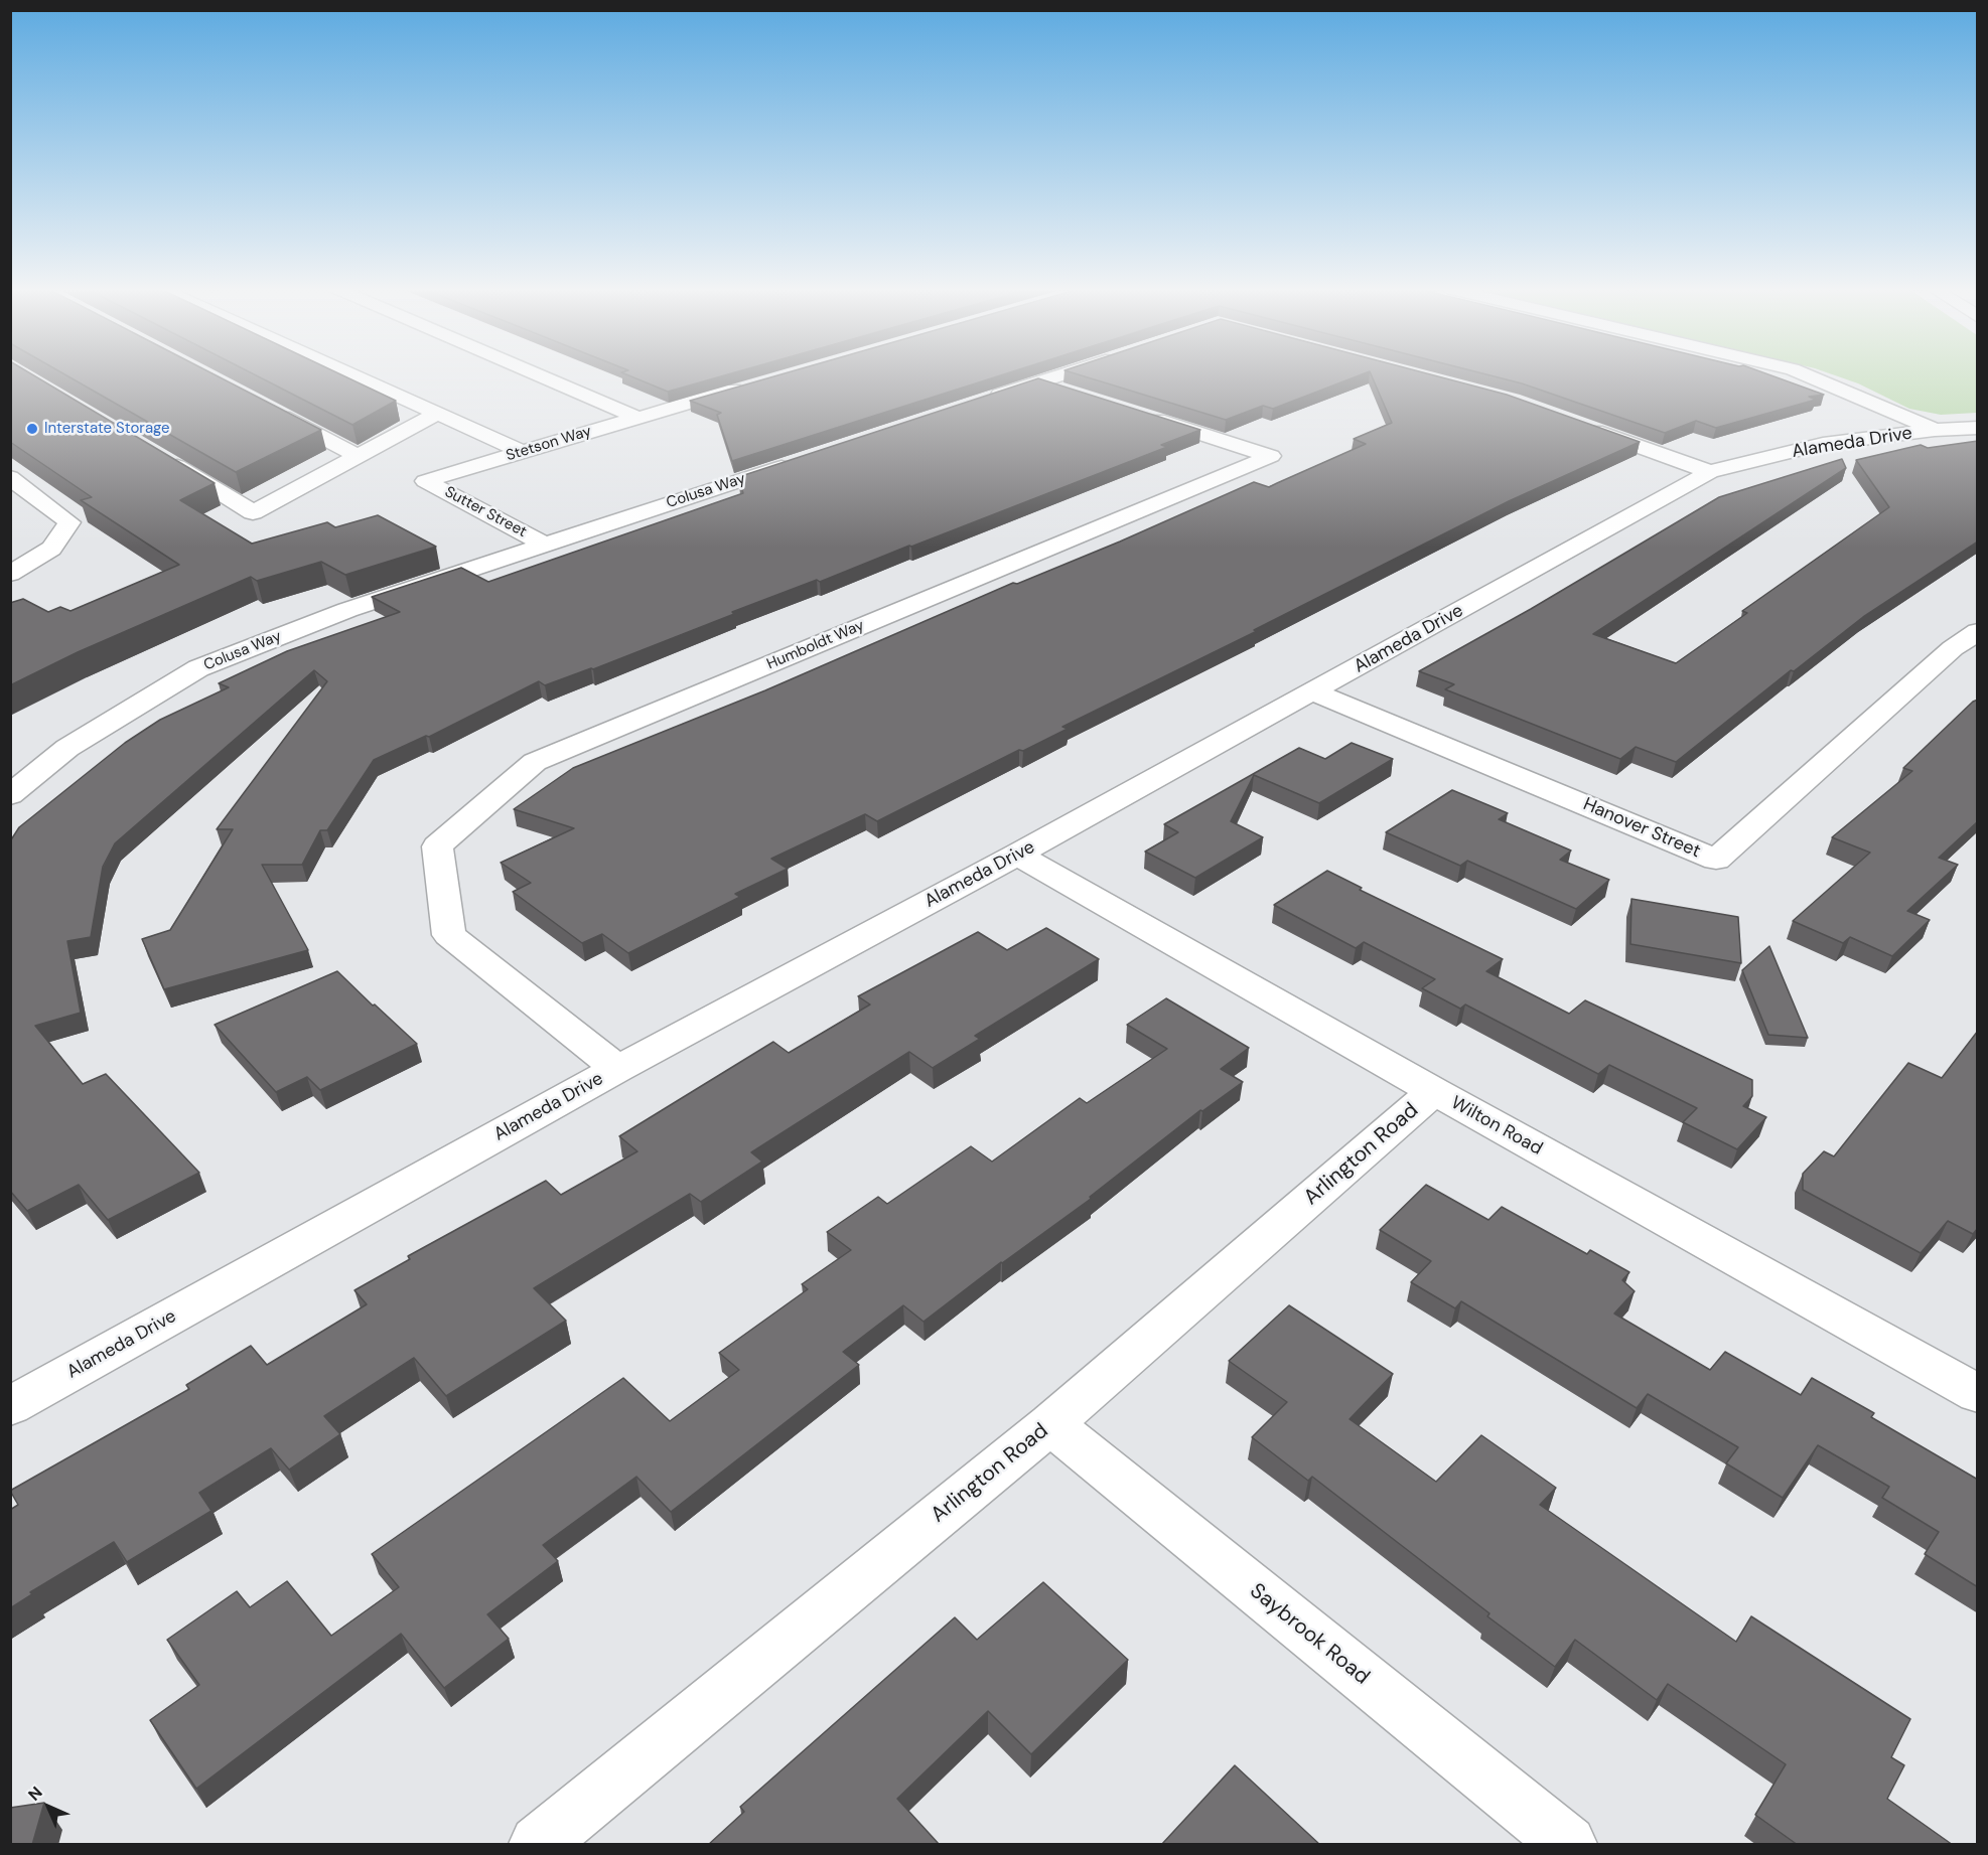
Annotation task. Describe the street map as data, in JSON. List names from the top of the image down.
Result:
{
  "streets": {
    "street": [
      "Alameda Drive",
      "Stetson Way",
      "Colusa Way",
      "Sutter Street",
      "Humboldt Way",
      "Hanover Street",
      "Wilton Road",
      "Arlington Road",
      "Saybrook Road"
    ]
  },
  "crossings": [
    ["Alameda Drive", "Humboldt Way"],
    ["Alameda Drive", "Hanover Street"],
    ["Alameda Drive", "Wilton Road"],
    ["Stetson Way", "Sutter Street"],
    ["Colusa Way", "Sutter Street"],
    ["Wilton Road", "Arlington Road"],
    ["Arlington Road", "Saybrook Road"]
  ],
  "places": ["Interstate Storage"],
  "north": "top left"
}
